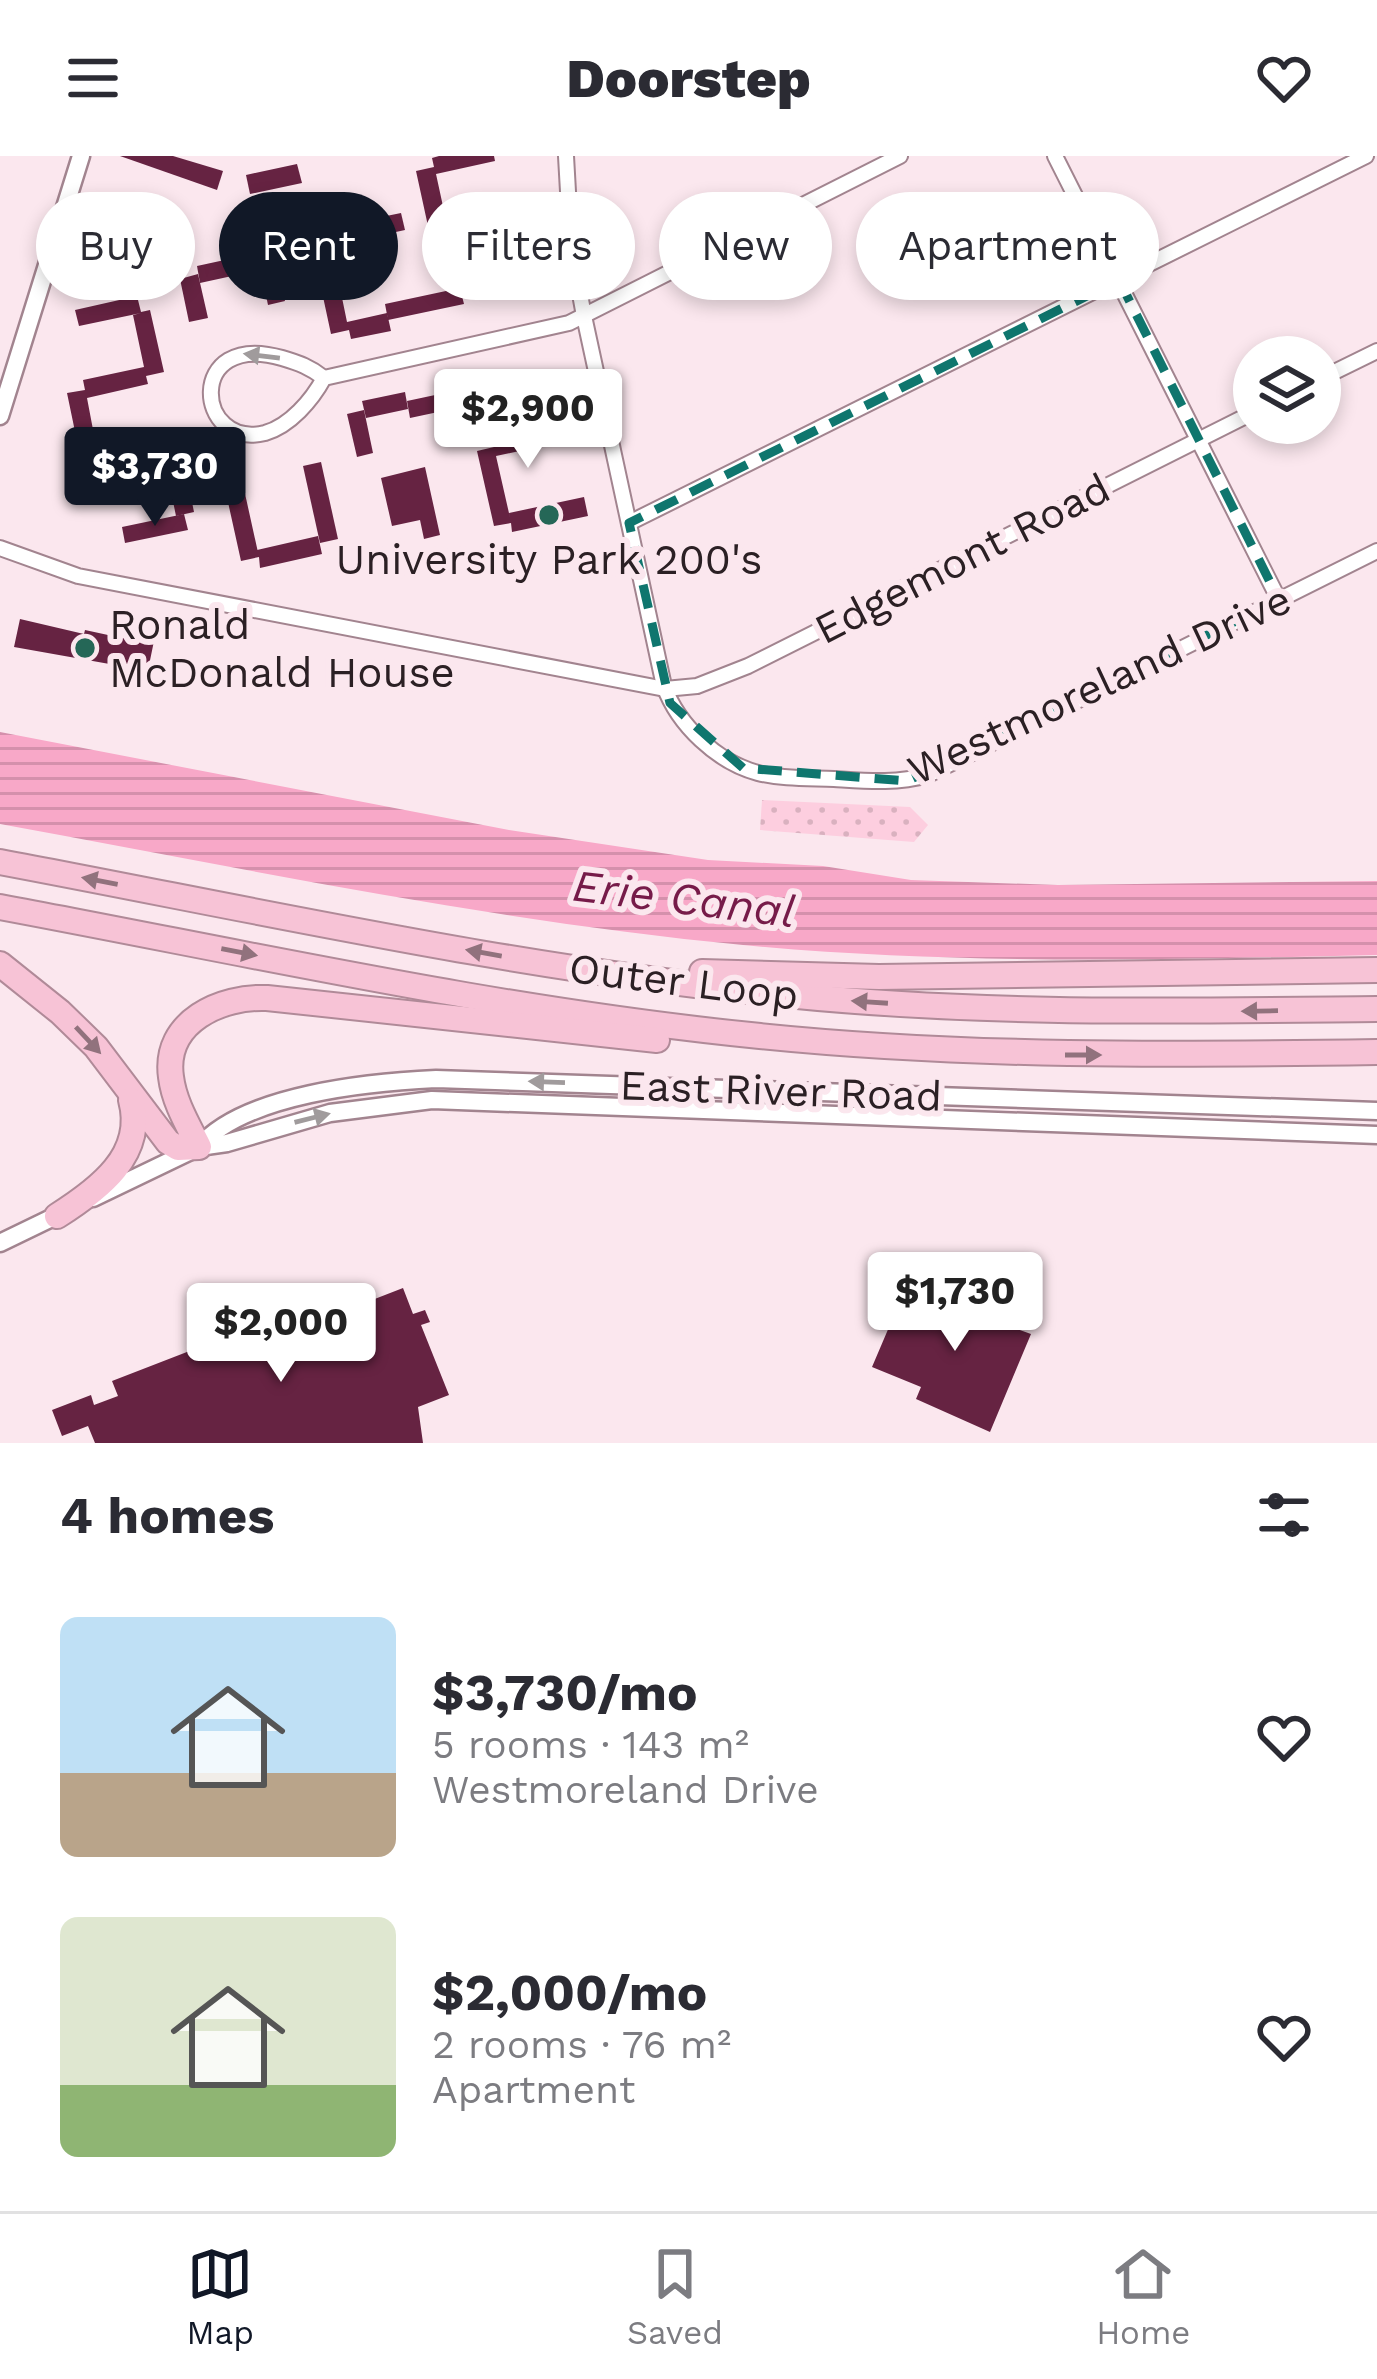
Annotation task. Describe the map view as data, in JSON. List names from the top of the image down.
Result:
{
  "streets": {
    "highway": ["Outer Loop"],
    "street": ["Edgemont Road", "Westmoreland Drive", "East River Road"]
  },
  "crossings": [
    ["Edgemont Road", "Westmoreland Drive"]
  ],
  "water": ["Erie Canal"],
  "places": ["University Park 200's", "Ronald McDonald House"],
  "page": {
    "header": "Doorstep",
    "chip": [
      "Buy",
      "Rent",
      "Filters",
      "New",
      "Apartment"
    ],
    "price": [
      "$2,900",
      "$3,730",
      "$1,730",
      "$2,000"
    ],
    "heading": "4 homes",
    "list": [
      {
        "name": "$3,730/mo",
        "note": "5 rooms · 143 m² · Westmoreland Drive"
      },
      {
        "name": "$2,000/mo",
        "note": "2 rooms · 76 m² · Apartment"
      }
    ],
    "tabs": ["Map", "Saved", "Home"]
  }
}
